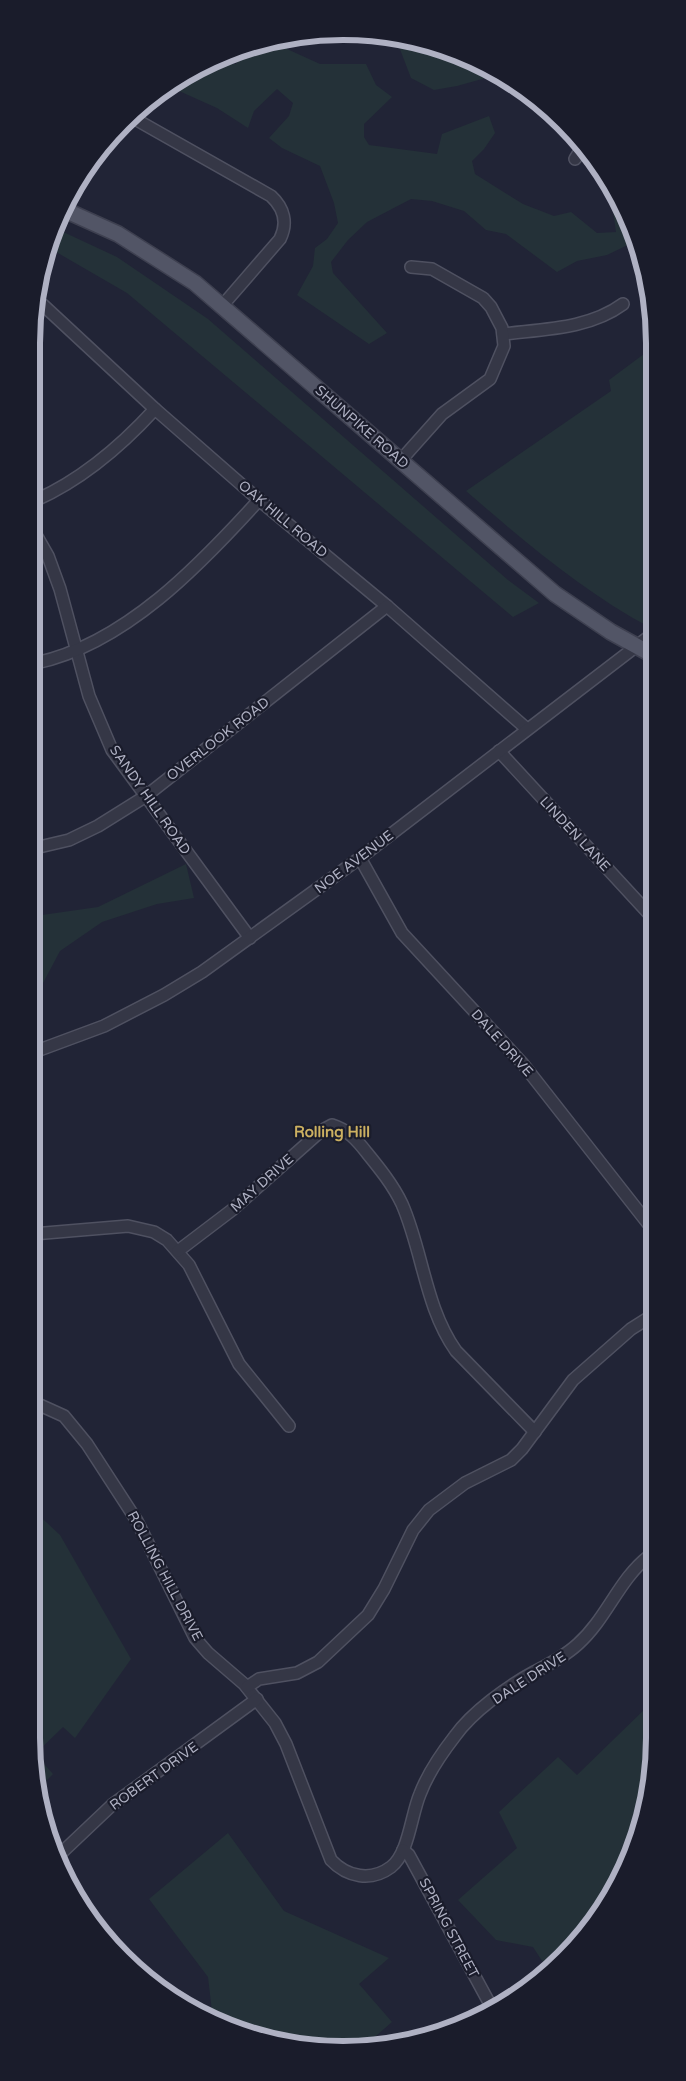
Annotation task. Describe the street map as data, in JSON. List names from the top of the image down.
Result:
{
  "streets": {
    "main road": ["SHUNPIKE ROAD"],
    "street": [
      "OAK HILL ROAD",
      "OVERLOOK ROAD",
      "SANDY HILL ROAD",
      "LINDEN LANE",
      "NOE AVENUE",
      "DALE DRIVE",
      "MAY DRIVE",
      "ROLLING HILL DRIVE",
      "ROBERT DRIVE",
      "SPRING STREET"
    ]
  },
  "crossings": [
    ["SHUNPIKE ROAD", "NOE AVENUE"],
    ["OAK HILL ROAD", "OVERLOOK ROAD"],
    ["OAK HILL ROAD", "NOE AVENUE"],
    ["OVERLOOK ROAD", "SANDY HILL ROAD"],
    ["SANDY HILL ROAD", "NOE AVENUE"],
    ["LINDEN LANE", "NOE AVENUE"],
    ["NOE AVENUE", "DALE DRIVE"],
    ["DALE DRIVE", "ROLLING HILL DRIVE"],
    ["DALE DRIVE", "ROBERT DRIVE"],
    ["DALE DRIVE", "SPRING STREET"]
  ],
  "districts": ["Rolling Hill"]
}
